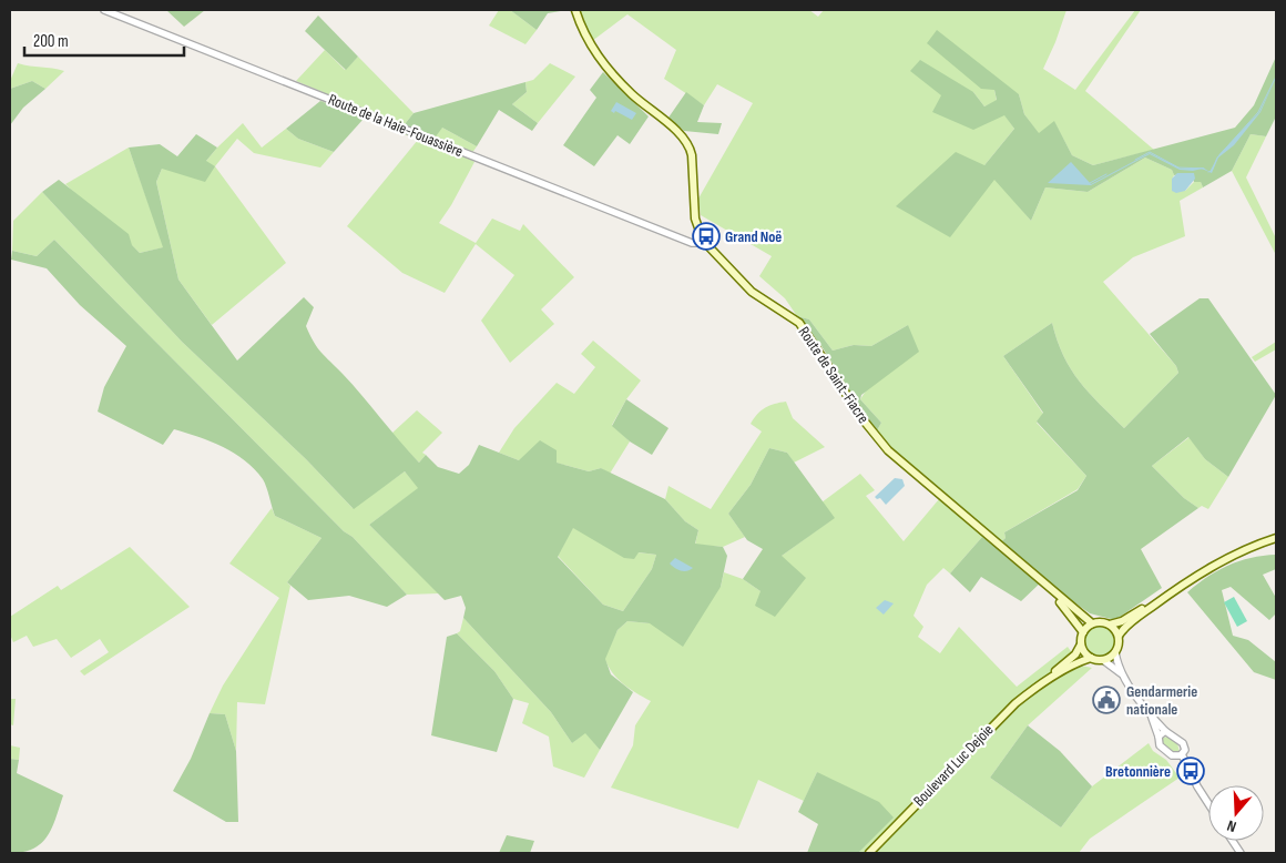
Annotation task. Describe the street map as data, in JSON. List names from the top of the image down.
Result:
{
  "streets": {
    "main road": ["Route de Saint-Fiacre", "Boulevard Luc Dejoie"],
    "street": ["Route de la Haie-Fouassière"]
  },
  "crossings": [
    ["Route de la Haie-Fouassière", "Route de Saint-Fiacre"],
    ["Route de Saint-Fiacre", "Boulevard Luc Dejoie"]
  ],
  "places": {
    "bus stop": ["Grand Noë", "Bretonnière"],
    "public building": ["Gendarmerie nationale"]
  },
  "scale_bar": "200 m",
  "north": "bottom"
}
